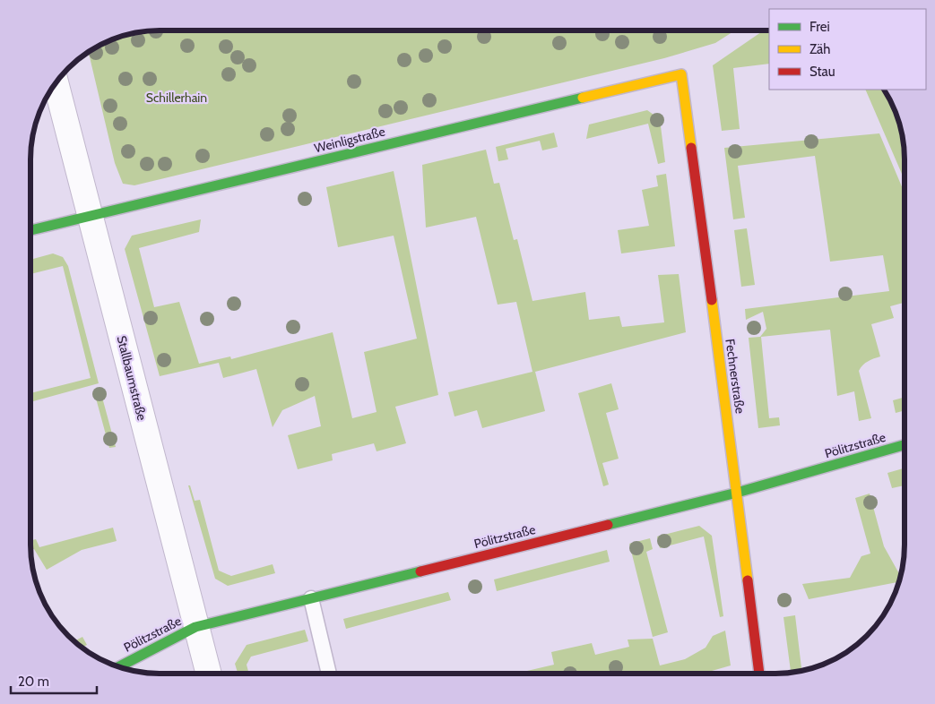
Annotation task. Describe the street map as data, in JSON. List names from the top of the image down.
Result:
{
  "streets": {
    "street": [
      "Weinligstraße",
      "Fechnerstraße",
      "Stallbaumstraße",
      "Pölitzstraße"
    ]
  },
  "crossings": [
    ["Weinligstraße", "Fechnerstraße"],
    ["Weinligstraße", "Stallbaumstraße"],
    ["Fechnerstraße", "Pölitzstraße"],
    ["Stallbaumstraße", "Pölitzstraße"]
  ],
  "parks": ["Schillerhain"],
  "legend": ["Frei", "Zäh", "Stau"],
  "scale_bar": "20 m"
}
